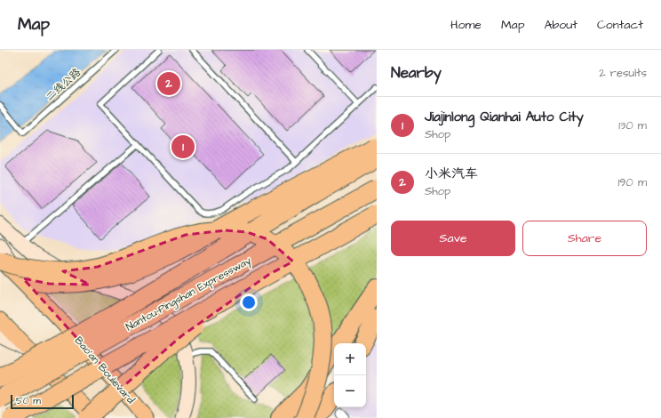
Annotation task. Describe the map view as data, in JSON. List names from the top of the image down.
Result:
{
  "streets": {
    "highway": ["Nantou-Pingshan Expressway"],
    "main road": ["Bao‘an Boulevard"],
    "lane": ["二线公路"]
  },
  "scale_bar": "50 m",
  "page": {
    "header": "Map",
    "nav": [
      "Home",
      "Map",
      "About",
      "Contact"
    ],
    "heading": ["Nearby", "2 results"],
    "pins": ["2", "1"],
    "list": [
      {
        "mark": "1",
        "name": "Jiajinlong Qianhai Auto City",
        "note": "Shop",
        "value": "130 m"
      },
      {
        "mark": "2",
        "name": "小米汽车",
        "note": "Shop",
        "value": "190 m"
      }
    ],
    "buttons": ["Save", "Share"],
    "map_buttons": ["+", "−"],
    "scale": "50 m"
  }
}
